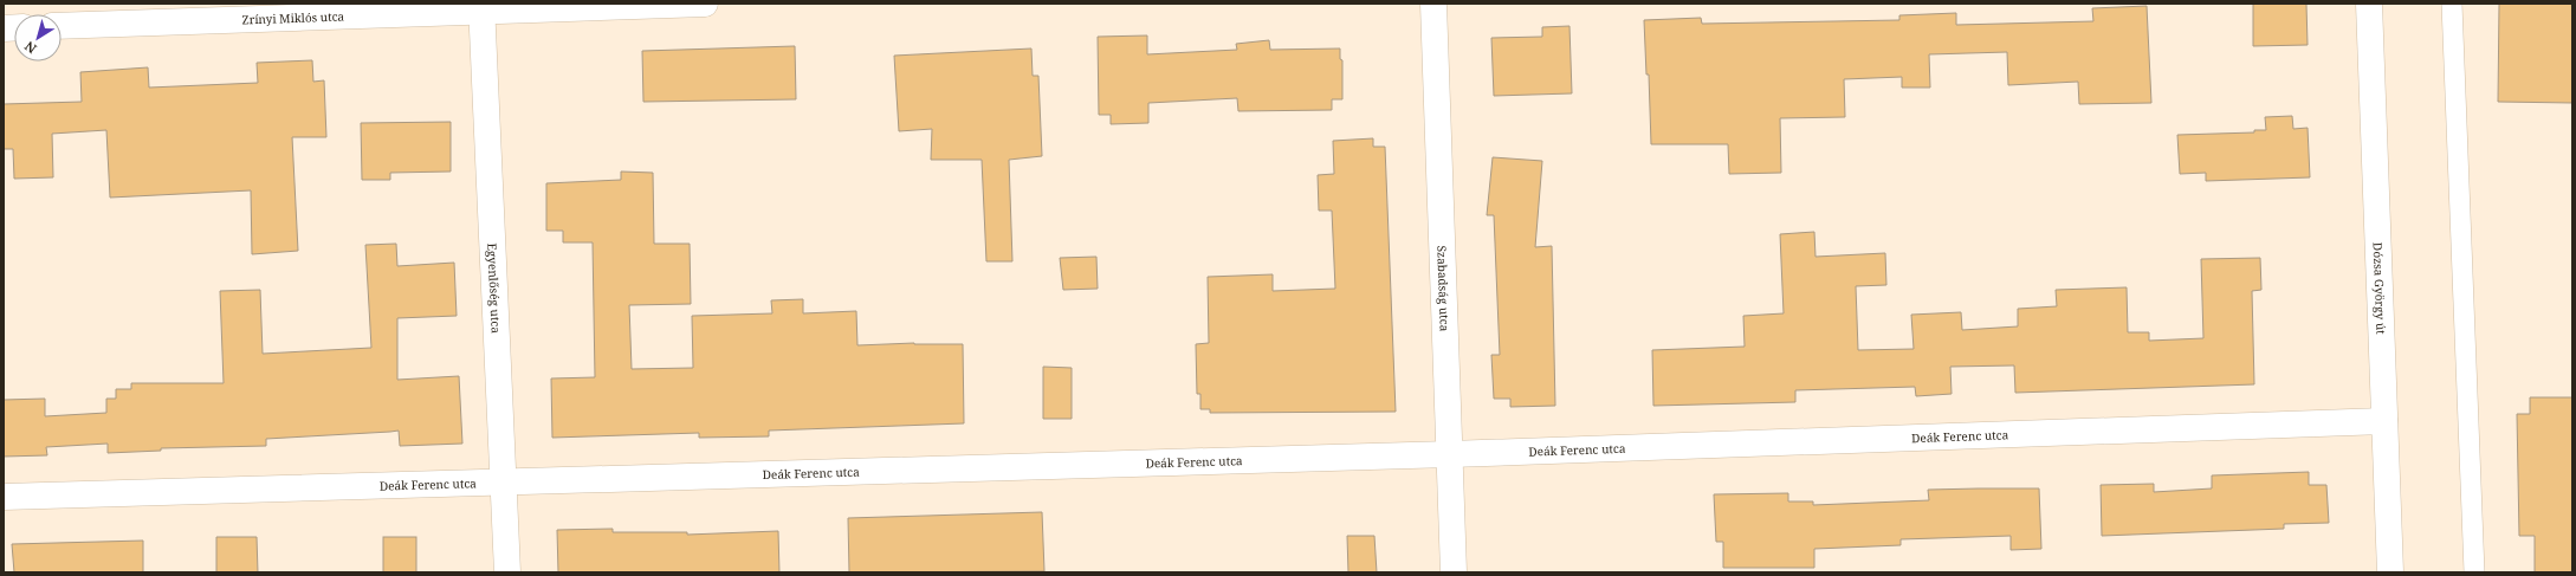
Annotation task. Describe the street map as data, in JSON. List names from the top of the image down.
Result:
{
  "streets": {
    "street": [
      "Zrínyi Miklós utca",
      "Szabadság utca",
      "Egyenlőség utca",
      "Dózsa György út",
      "Deák Ferenc utca"
    ]
  },
  "crossings": [
    ["Zrínyi Miklós utca", "Egyenlőség utca"],
    ["Szabadság utca", "Deák Ferenc utca"],
    ["Egyenlőség utca", "Deák Ferenc utca"],
    ["Dózsa György út", "Deák Ferenc utca"]
  ],
  "north": "bottom left"
}
